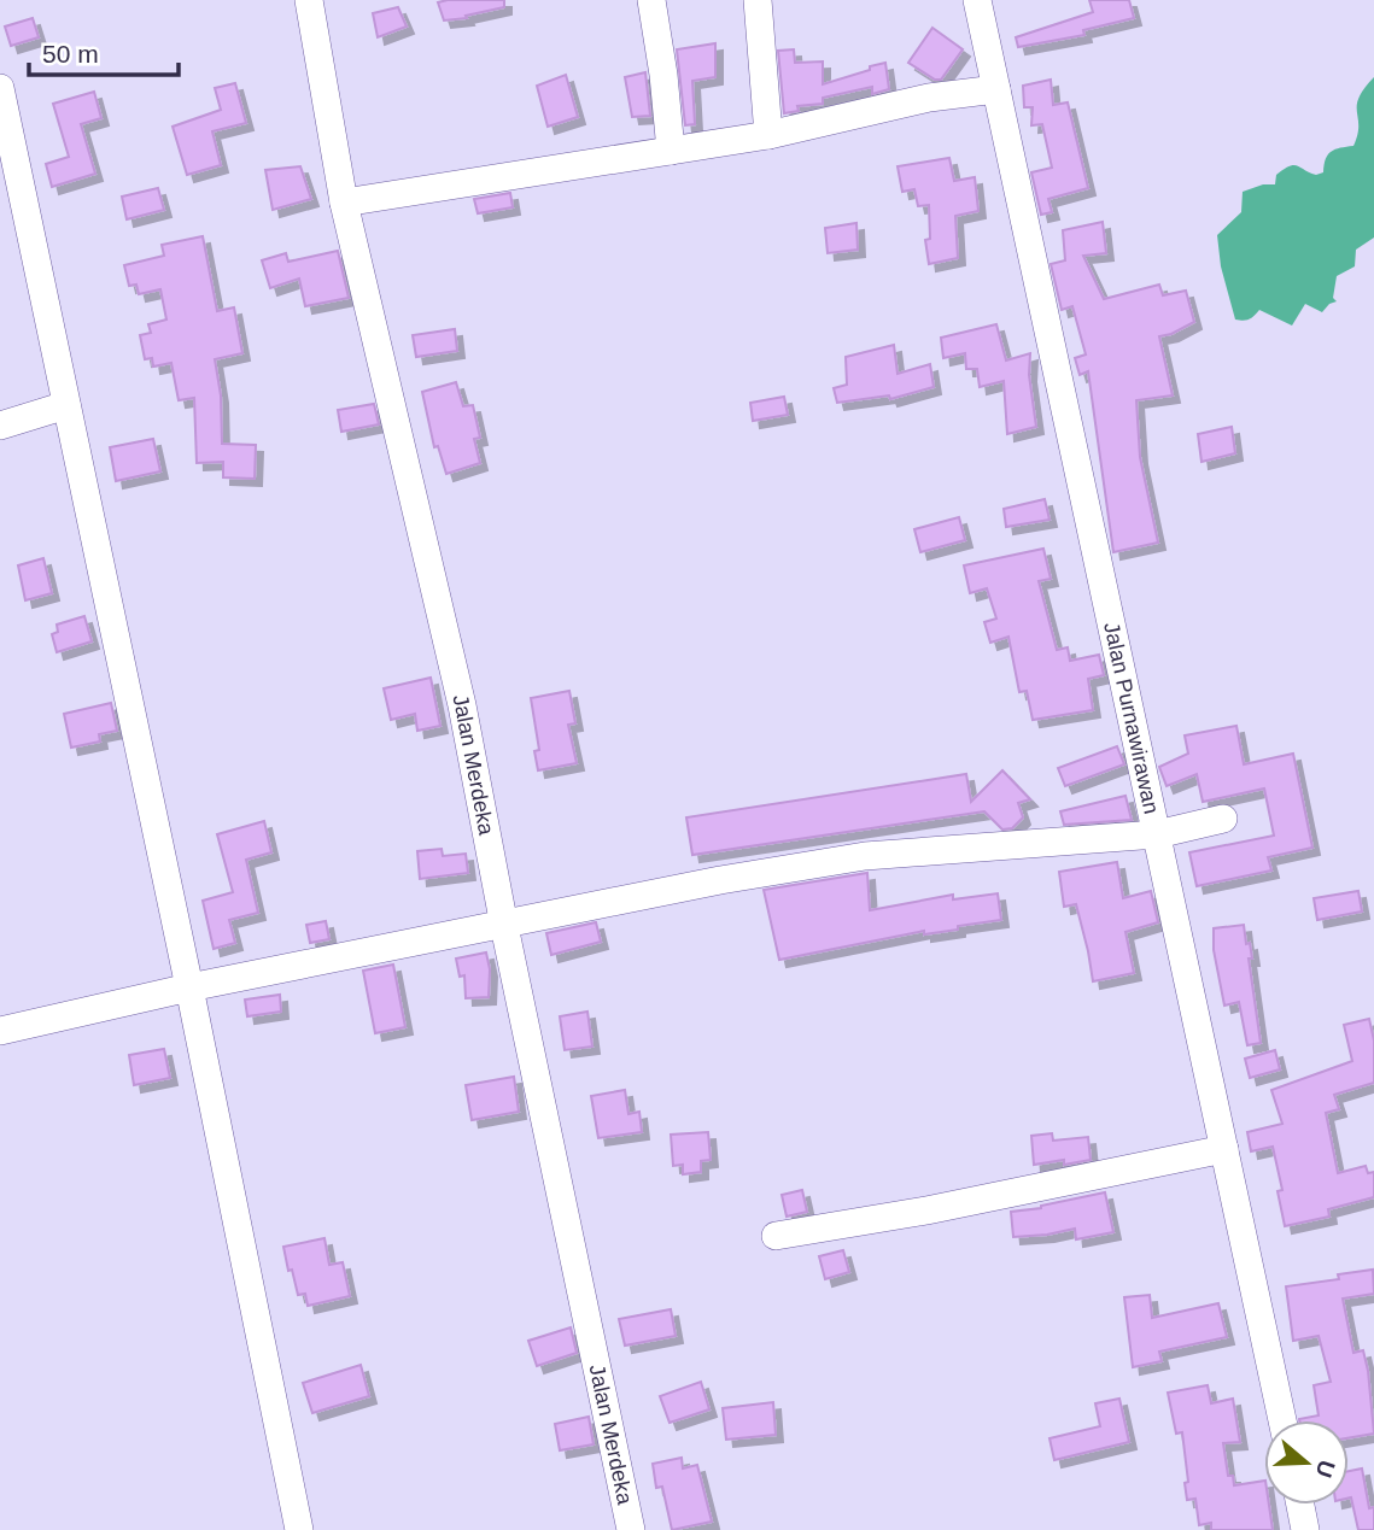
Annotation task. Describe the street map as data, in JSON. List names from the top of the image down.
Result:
{
  "streets": {
    "street": ["Jalan Purnawirawan", "Jalan Merdeka"]
  },
  "scale_bar": "50 m",
  "north": "right"
}
